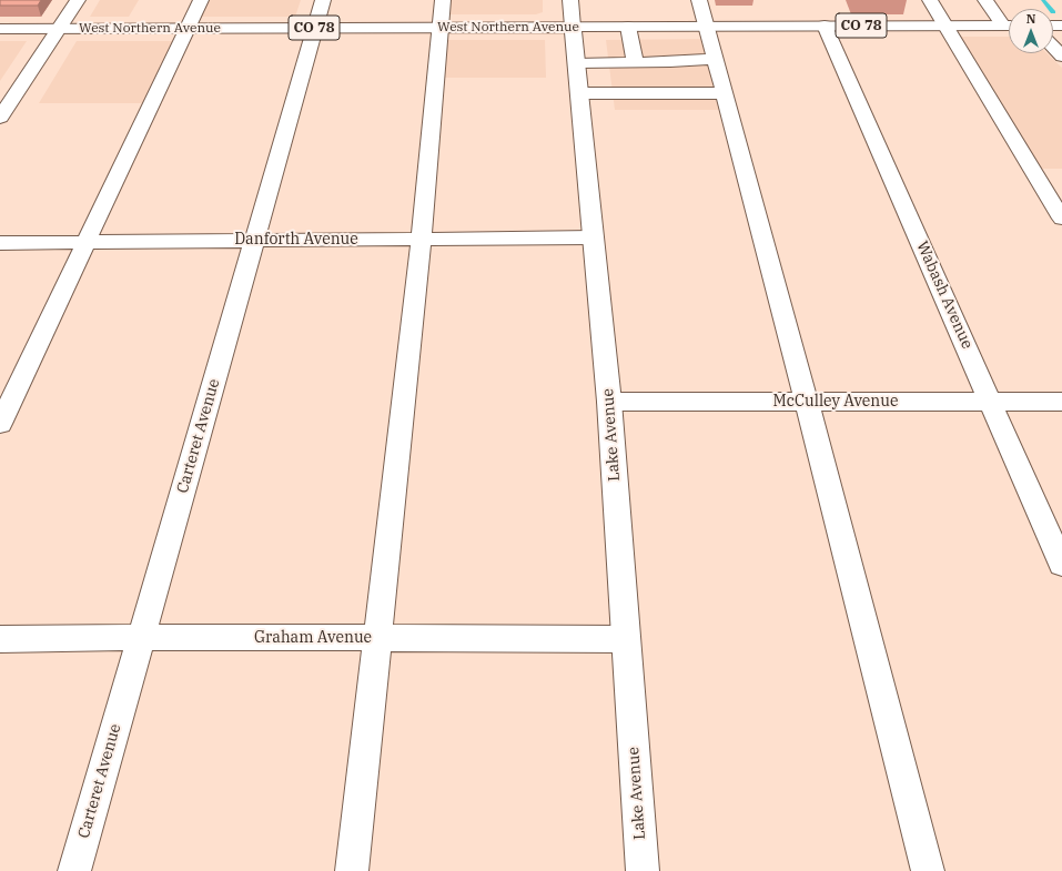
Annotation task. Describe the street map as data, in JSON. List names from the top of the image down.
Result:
{
  "streets": {
    "street": [
      "CO 78",
      "West Northern Avenue",
      "Danforth Avenue",
      "Wabash Avenue",
      "McCulley Avenue",
      "Lake Avenue",
      "Carteret Avenue",
      "Graham Avenue"
    ]
  },
  "crossings": [
    ["West Northern Avenue", "Wabash Avenue"],
    ["West Northern Avenue", "Lake Avenue"],
    ["West Northern Avenue", "Carteret Avenue"],
    ["Danforth Avenue", "Lake Avenue"],
    ["Danforth Avenue", "Carteret Avenue"],
    ["Wabash Avenue", "McCulley Avenue"],
    ["McCulley Avenue", "Lake Avenue"],
    ["Lake Avenue", "Graham Avenue"],
    ["Carteret Avenue", "Graham Avenue"]
  ],
  "north": "top"
}
